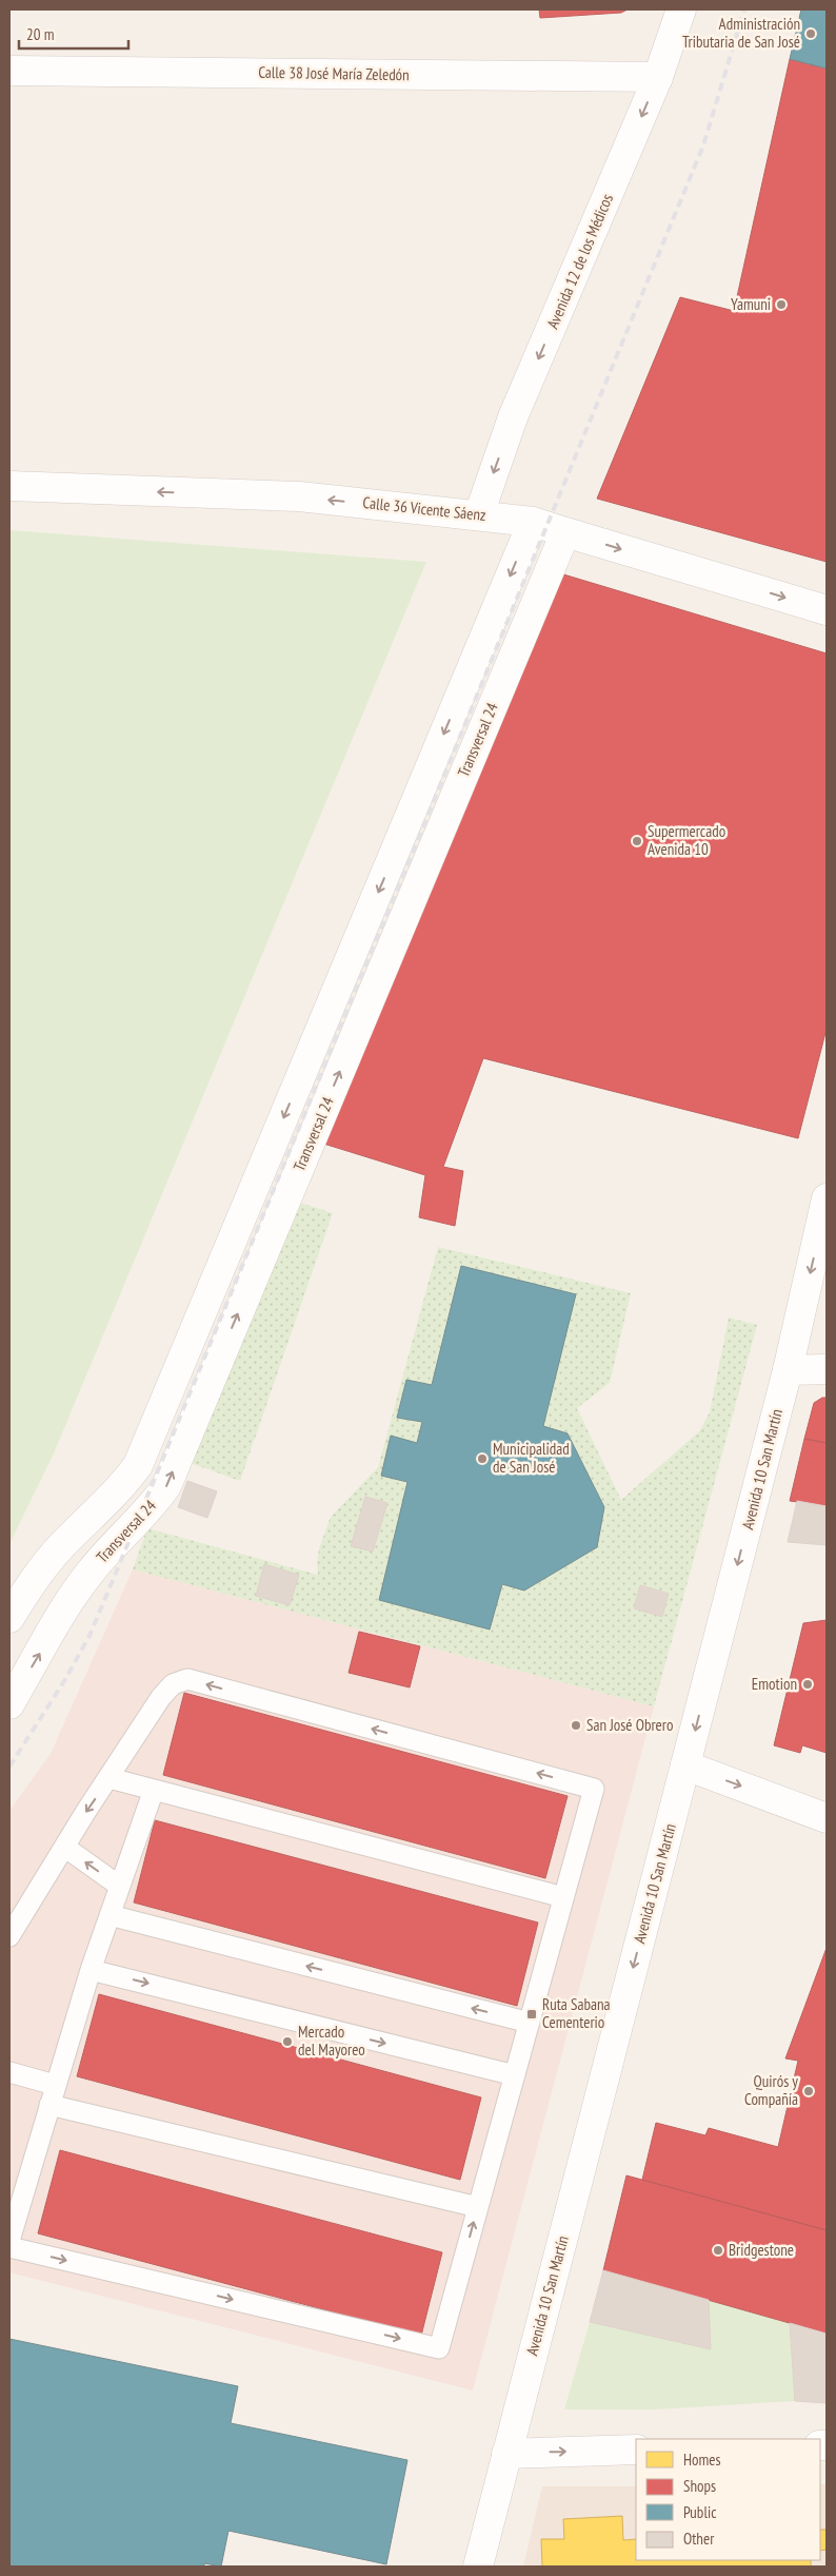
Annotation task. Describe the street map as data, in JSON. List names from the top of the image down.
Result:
{
  "streets": {
    "main road": [
      "Calle 38 José María Zeledón",
      "Avenida 12 de los Médicos",
      "Calle 36 Vicente Sáenz",
      "Transversal 24",
      "Avenida 10 San Martín"
    ]
  },
  "crossings": [
    ["Calle 38 José María Zeledón", "Avenida 12 de los Médicos"],
    ["Avenida 12 de los Médicos", "Calle 36 Vicente Sáenz"],
    ["Calle 36 Vicente Sáenz", "Transversal 24"]
  ],
  "one_way": ["Avenida 12 de los Médicos", "Avenida 10 San Martín"],
  "places": {
    "other": [
      "Administración Tributaria de San José",
      "Yamuni",
      "Supermercado Avenida 10",
      "Municipalidad de San José",
      "Emotion",
      "San José Obrero",
      "Mercado del Mayoreo",
      "Quirós y Compañía",
      "Bridgestone"
    ],
    "transit": ["Ruta Sabana Cementerio"]
  },
  "legend": [
    "Homes",
    "Shops",
    "Public",
    "Other"
  ],
  "scale_bar": "20 m"
}
